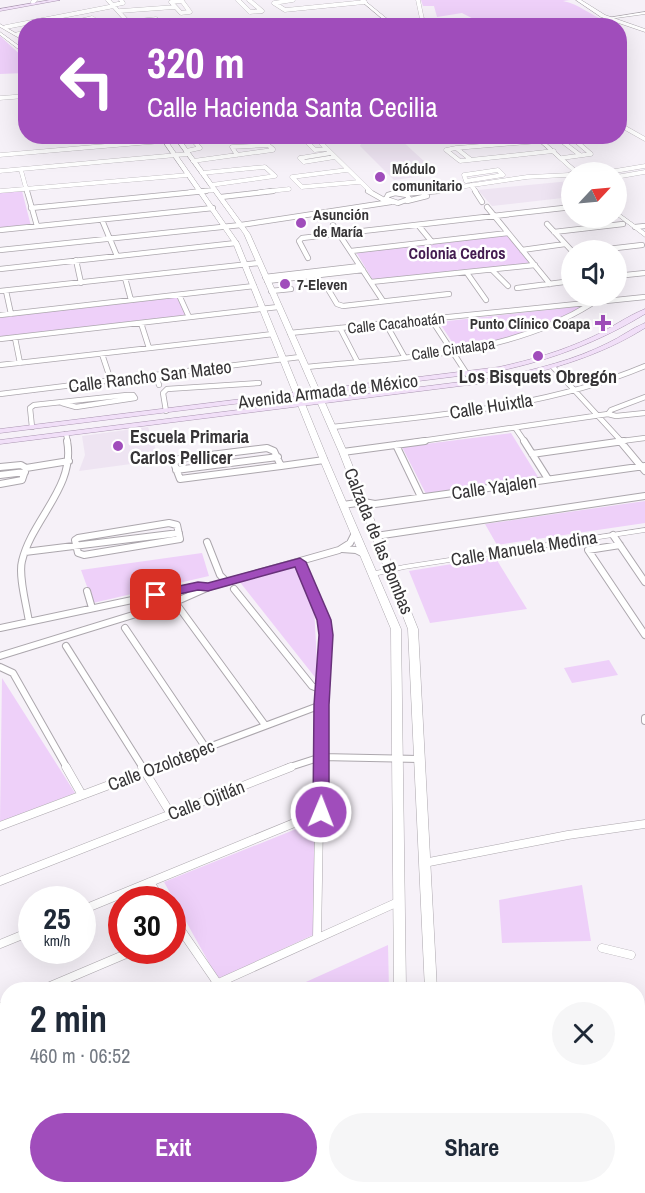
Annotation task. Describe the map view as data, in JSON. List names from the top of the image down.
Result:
{
  "streets": {
    "main road": ["Avenida Armada de México", "Calzada de las Bombas"],
    "street": [
      "Calle Cacahoatán",
      "Calle Cintalapa",
      "Calle Rancho San Mateo",
      "Calle Huixtla",
      "Calle Yajalen",
      "Calle Manuela Medina",
      "Calle Ozolotepec",
      "Calle Ojitlán"
    ]
  },
  "crossings": [
    ["Calle Cacahoatán", "Calzada de las Bombas"],
    ["Calle Cintalapa", "Calzada de las Bombas"],
    ["Calle Rancho San Mateo", "Calzada de las Bombas"],
    ["Avenida Armada de México", "Calzada de las Bombas"],
    ["Calle Huixtla", "Calzada de las Bombas"],
    ["Calle Yajalen", "Calzada de las Bombas"],
    ["Calzada de las Bombas", "Calle Manuela Medina"],
    ["Calzada de las Bombas", "Calle Ojitlán"]
  ],
  "districts": ["Colonia Cedros"],
  "places": {
    "other": [
      "Módulo comunitario",
      "Asunción de María",
      "7-Eleven",
      "Los Bisquets Obregón",
      "Escuela Primaria Carlos Pellicer"
    ],
    "health": ["Punto Clínico Coapa"]
  },
  "north": "top right",
  "page": {
    "turn": ["320 m", "Calle Hacienda Santa Cecilia"],
    "speed": "25 km/h",
    "limit": "30",
    "heading": ["2 min", "460 m · 06:52"],
    "buttons": ["Exit", "Share"]
  }
}
